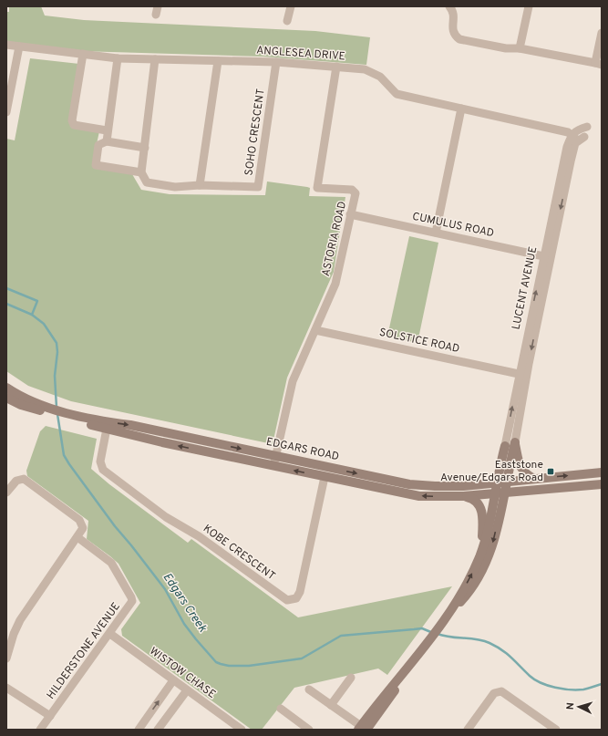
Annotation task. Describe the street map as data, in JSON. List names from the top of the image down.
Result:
{
  "streets": {
    "main road": ["EDGARS ROAD"],
    "street": [
      "ANGLESEA DRIVE",
      "SOHO CRESCENT",
      "CUMULUS ROAD",
      "ASTORIA ROAD",
      "LUCENT AVENUE",
      "SOLSTICE ROAD",
      "KOBE CRESCENT",
      "HILDERSTONE AVENUE",
      "WISTOW CHASE"
    ]
  },
  "crossings": [
    ["ANGLESEA DRIVE", "SOHO CRESCENT"],
    ["ANGLESEA DRIVE", "ASTORIA ROAD"],
    ["ANGLESEA DRIVE", "LUCENT AVENUE"],
    ["CUMULUS ROAD", "ASTORIA ROAD"],
    ["CUMULUS ROAD", "LUCENT AVENUE"],
    ["ASTORIA ROAD", "SOLSTICE ROAD"],
    ["ASTORIA ROAD", "EDGARS ROAD"],
    ["LUCENT AVENUE", "SOLSTICE ROAD"],
    ["EDGARS ROAD", "KOBE CRESCENT"],
    ["HILDERSTONE AVENUE", "WISTOW CHASE"]
  ],
  "water": ["Edgars Creek"],
  "places": {
    "transit": ["Eaststone Avenue/Edgars Road"]
  },
  "north": "left"
}
